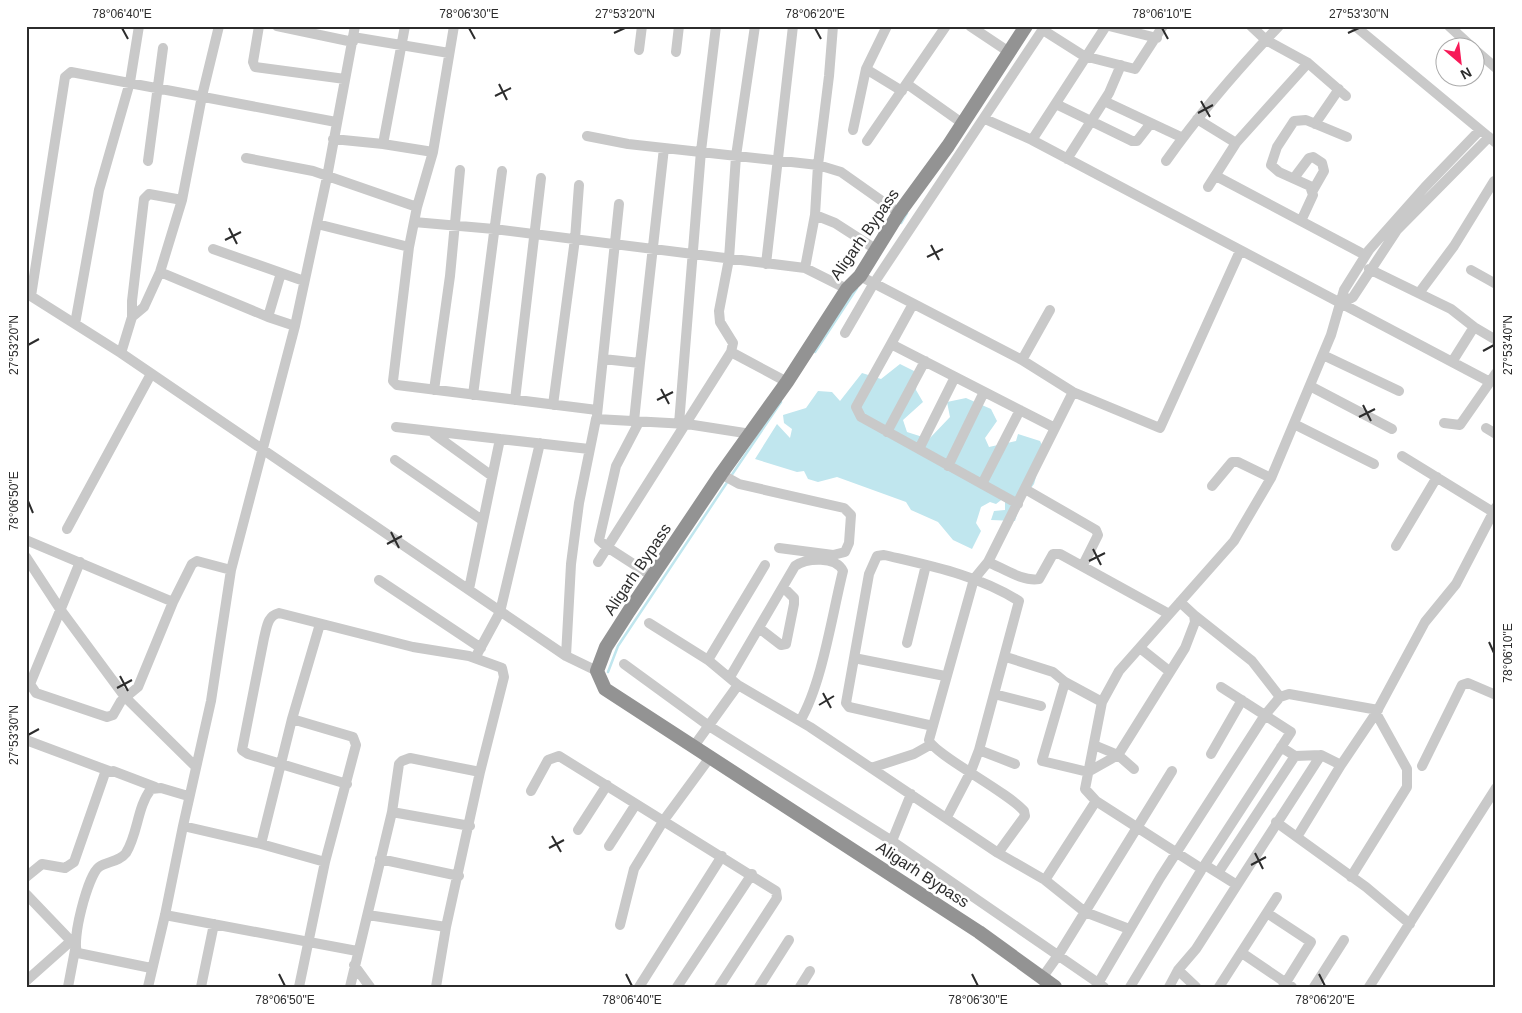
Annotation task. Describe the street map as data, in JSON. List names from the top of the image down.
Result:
{
  "streets": {
    "highway": ["Aligarh Bypass"]
  },
  "north": "bottom right",
  "coordinates": [
    "78°06'40\"E",
    "78°06'30\"E",
    "27°53'20\"N",
    "78°06'20\"E",
    "78°06'10\"E",
    "27°53'30\"N",
    "27°53'40\"N",
    "78°06'50\"E"
  ]
}
